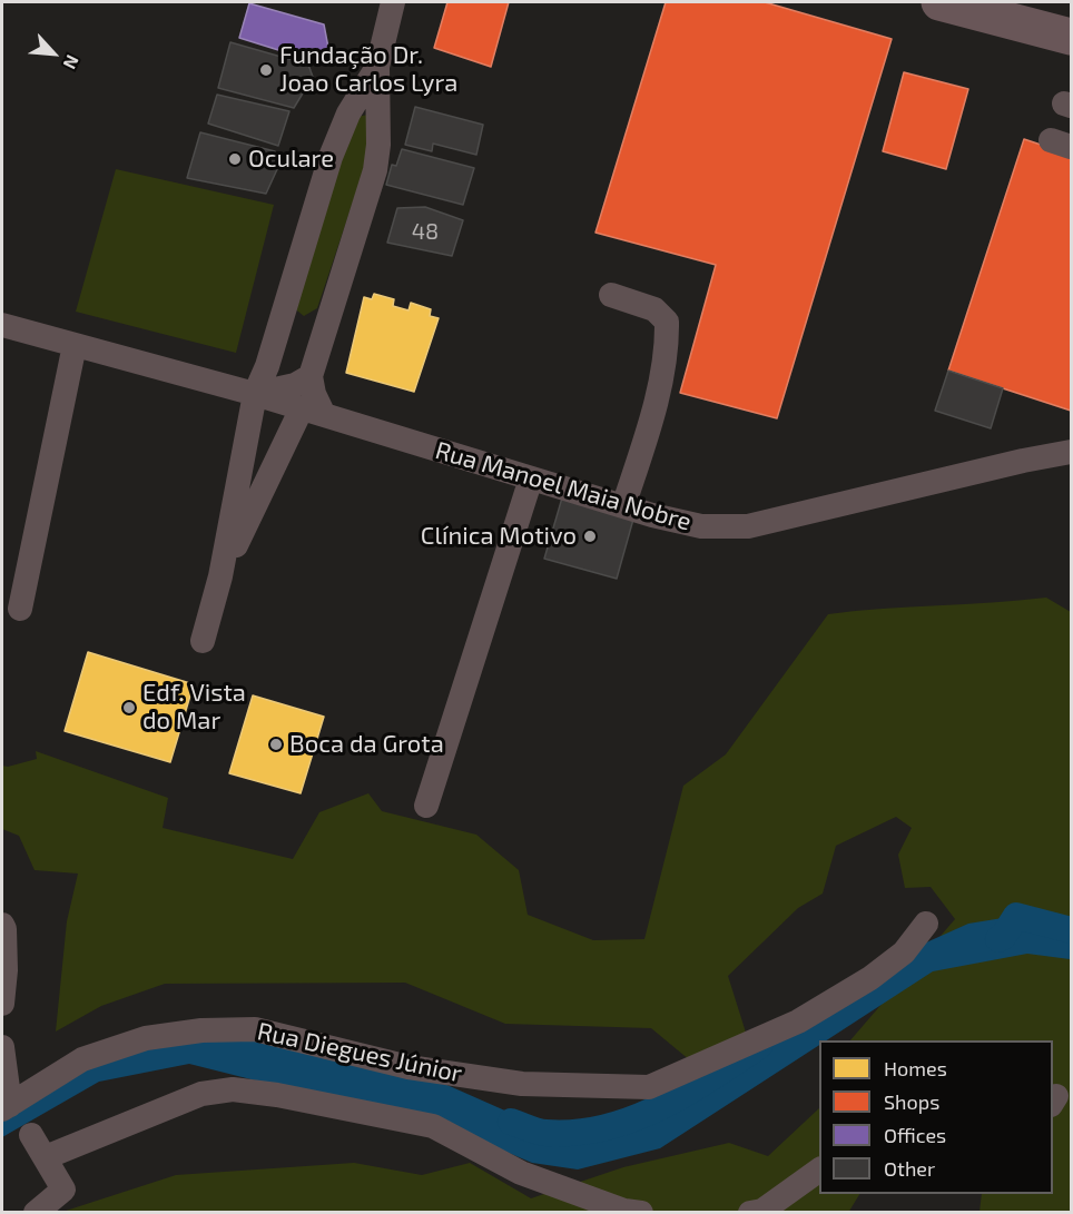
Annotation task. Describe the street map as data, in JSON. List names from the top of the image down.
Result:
{
  "streets": {
    "street": ["Rua Manoel Maia Nobre", "Rua Diegues Júnior"]
  },
  "places": [
    "Fundação Dr. Joao Carlos Lyra",
    "Oculare",
    "Clínica Motivo",
    "Edf. Vista do Mar",
    "Boca da Grota"
  ],
  "house_numbers": ["48"],
  "legend": [
    "Homes",
    "Shops",
    "Offices",
    "Other"
  ],
  "north": "bottom right"
}
